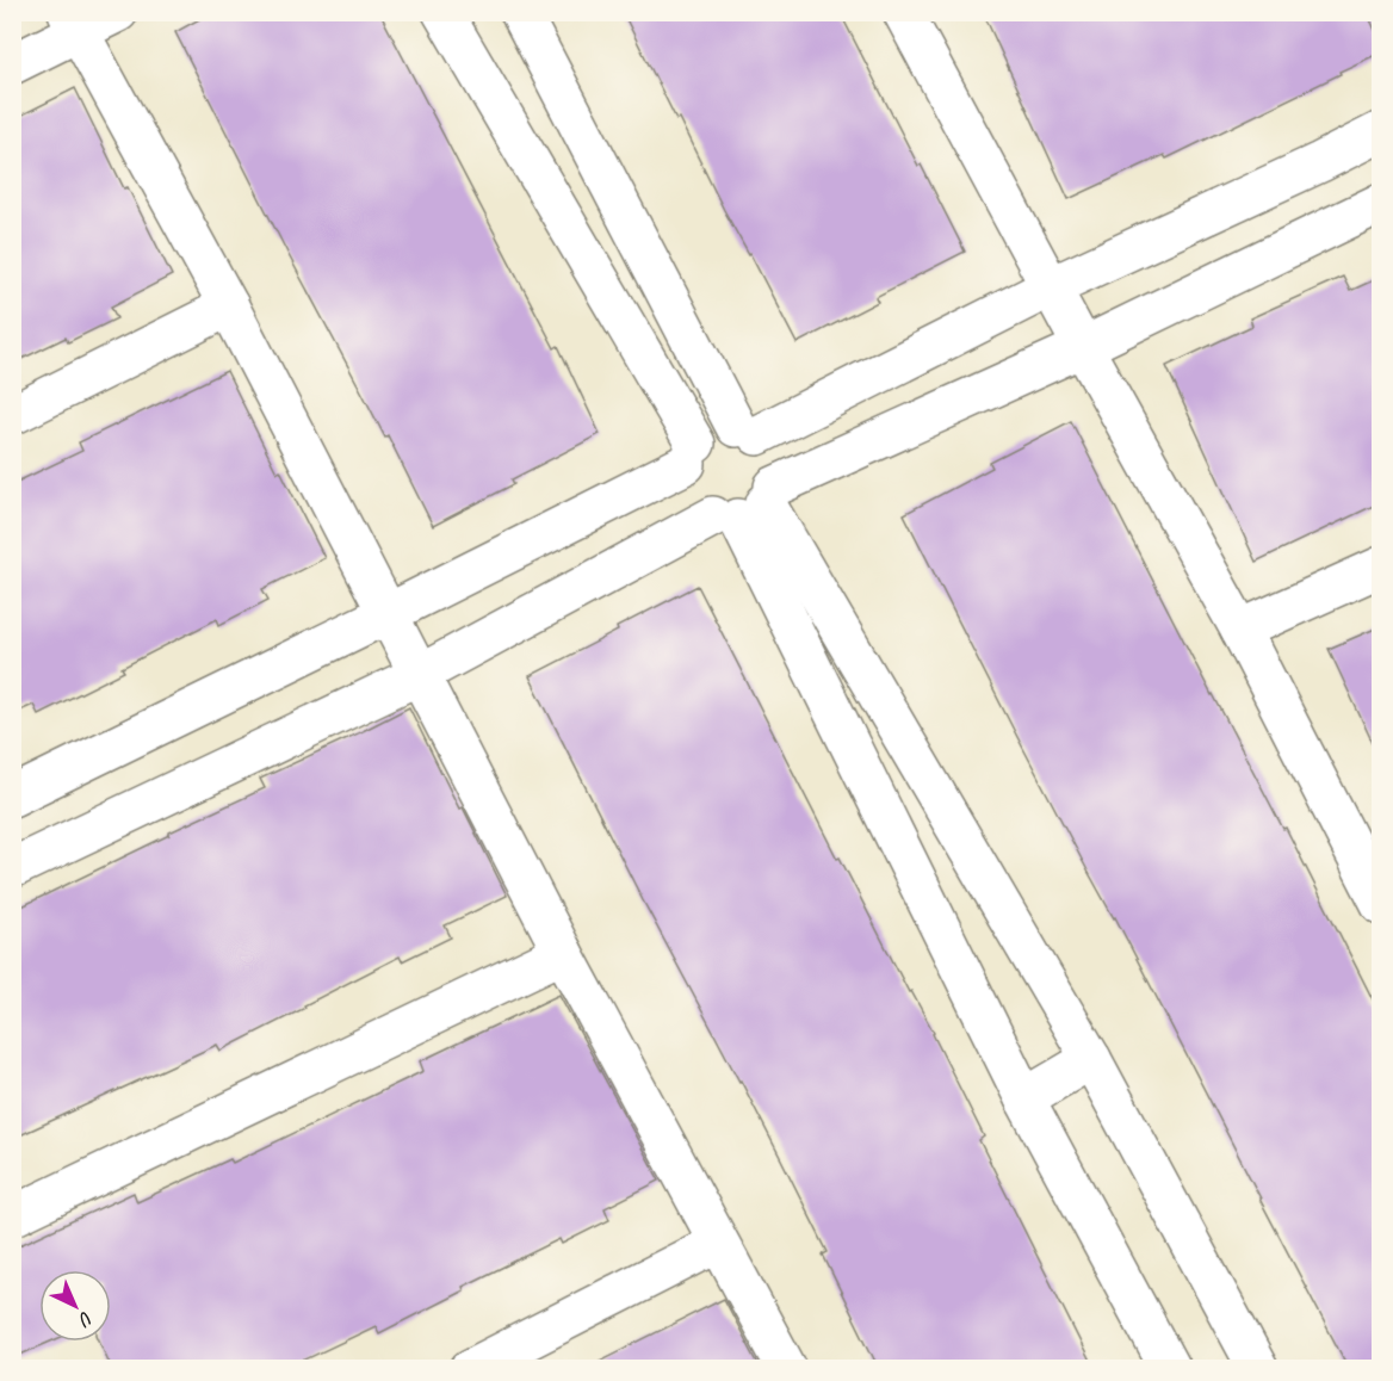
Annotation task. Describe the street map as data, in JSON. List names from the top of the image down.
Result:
{
  "north": "bottom right"
}
